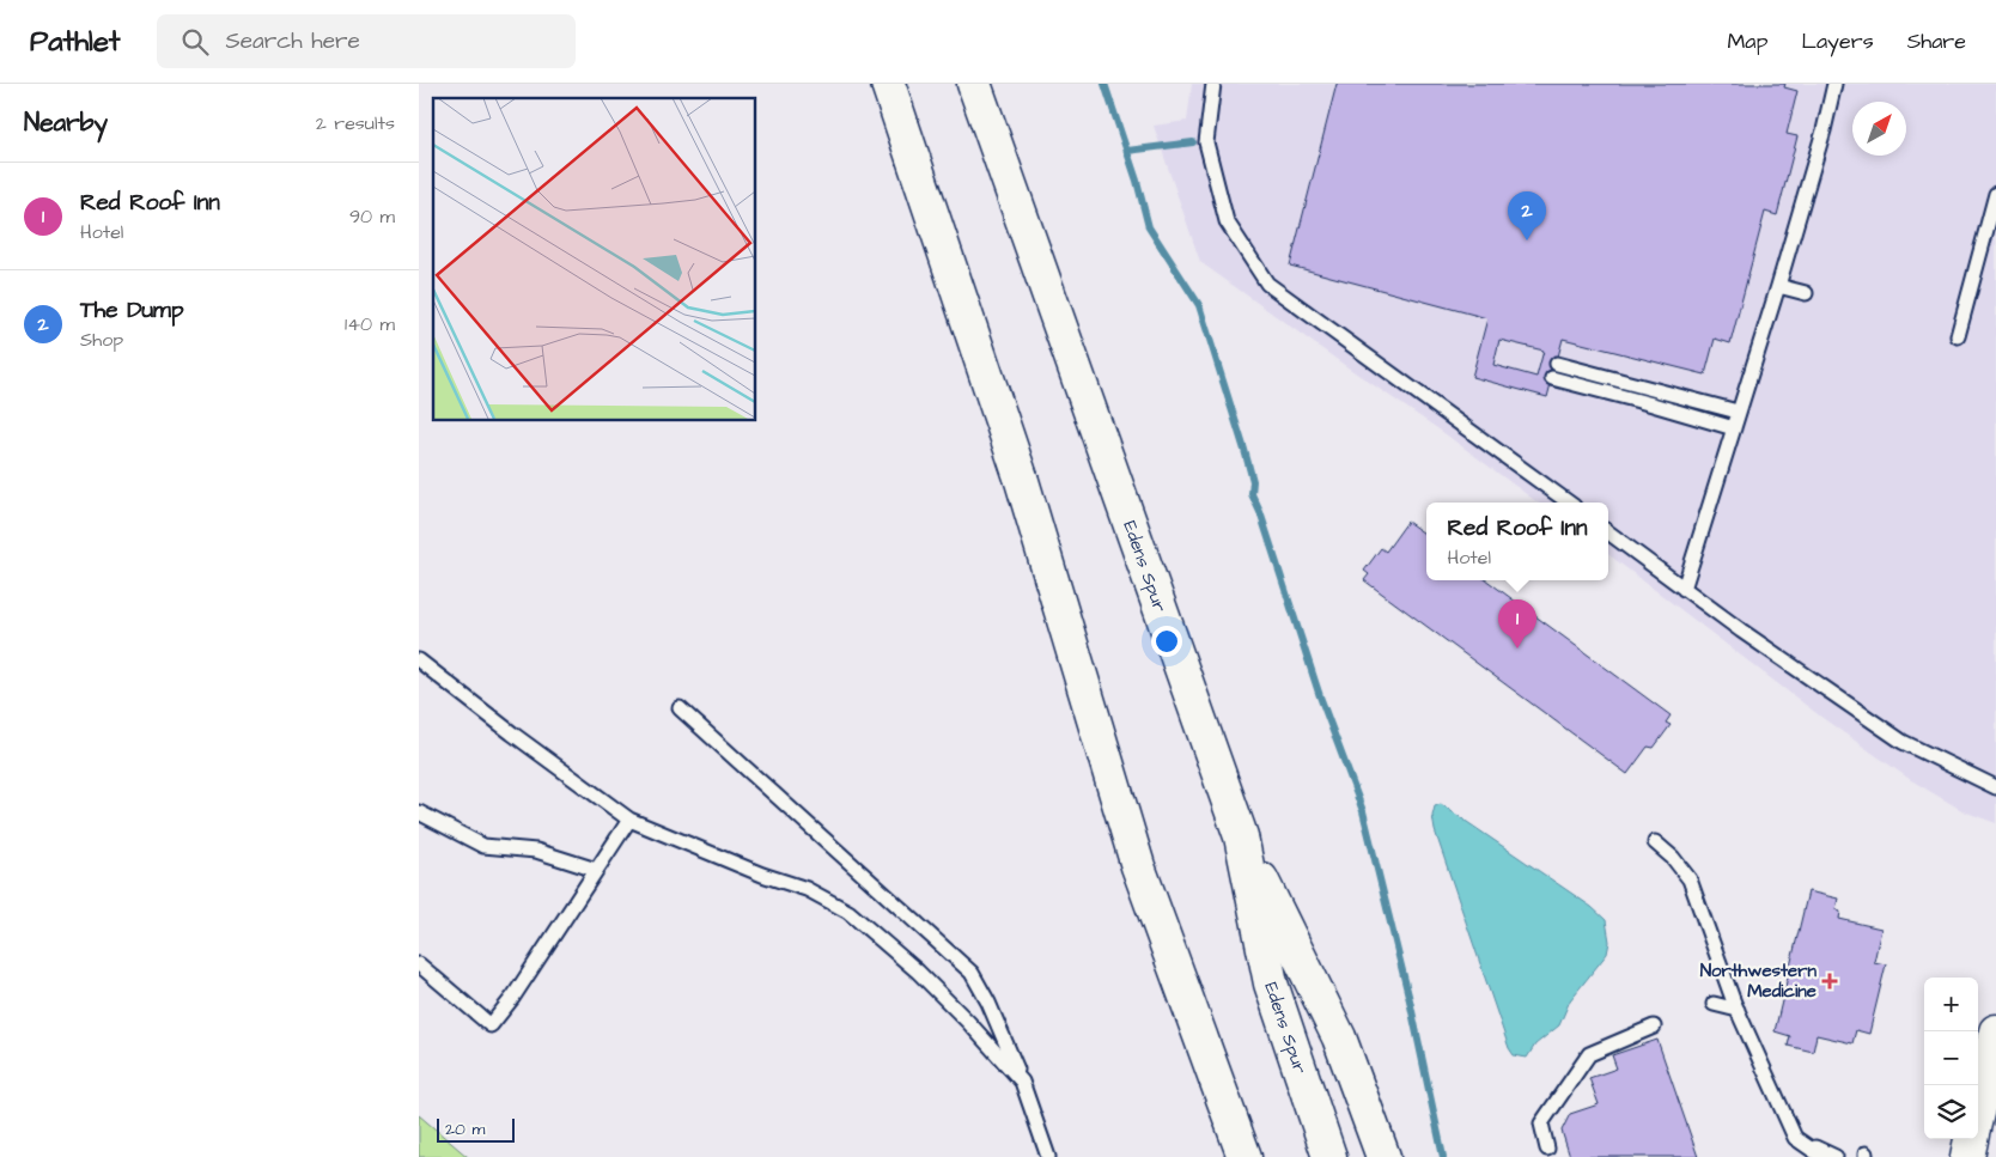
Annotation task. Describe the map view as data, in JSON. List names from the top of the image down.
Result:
{
  "streets": {
    "main road": ["Edens Spur"]
  },
  "places": {
    "health": ["Northwestern Medicine"]
  },
  "scale_bar": "20 m",
  "north": "top right",
  "page": {
    "header": "Pathlet",
    "search": "Search here",
    "nav": ["Map", "Layers", "Share"],
    "heading": ["Nearby", "2 results"],
    "list": [
      {
        "mark": "1",
        "name": "Red Roof Inn",
        "note": "Hotel",
        "value": "90 m"
      },
      {
        "mark": "2",
        "name": "The Dump",
        "note": "Shop",
        "value": "140 m"
      }
    ],
    "pins": ["2", "1"],
    "popup": ["Red Roof Inn", "Hotel"],
    "map_buttons": ["+", "−"],
    "scale": "20 m"
  }
}
